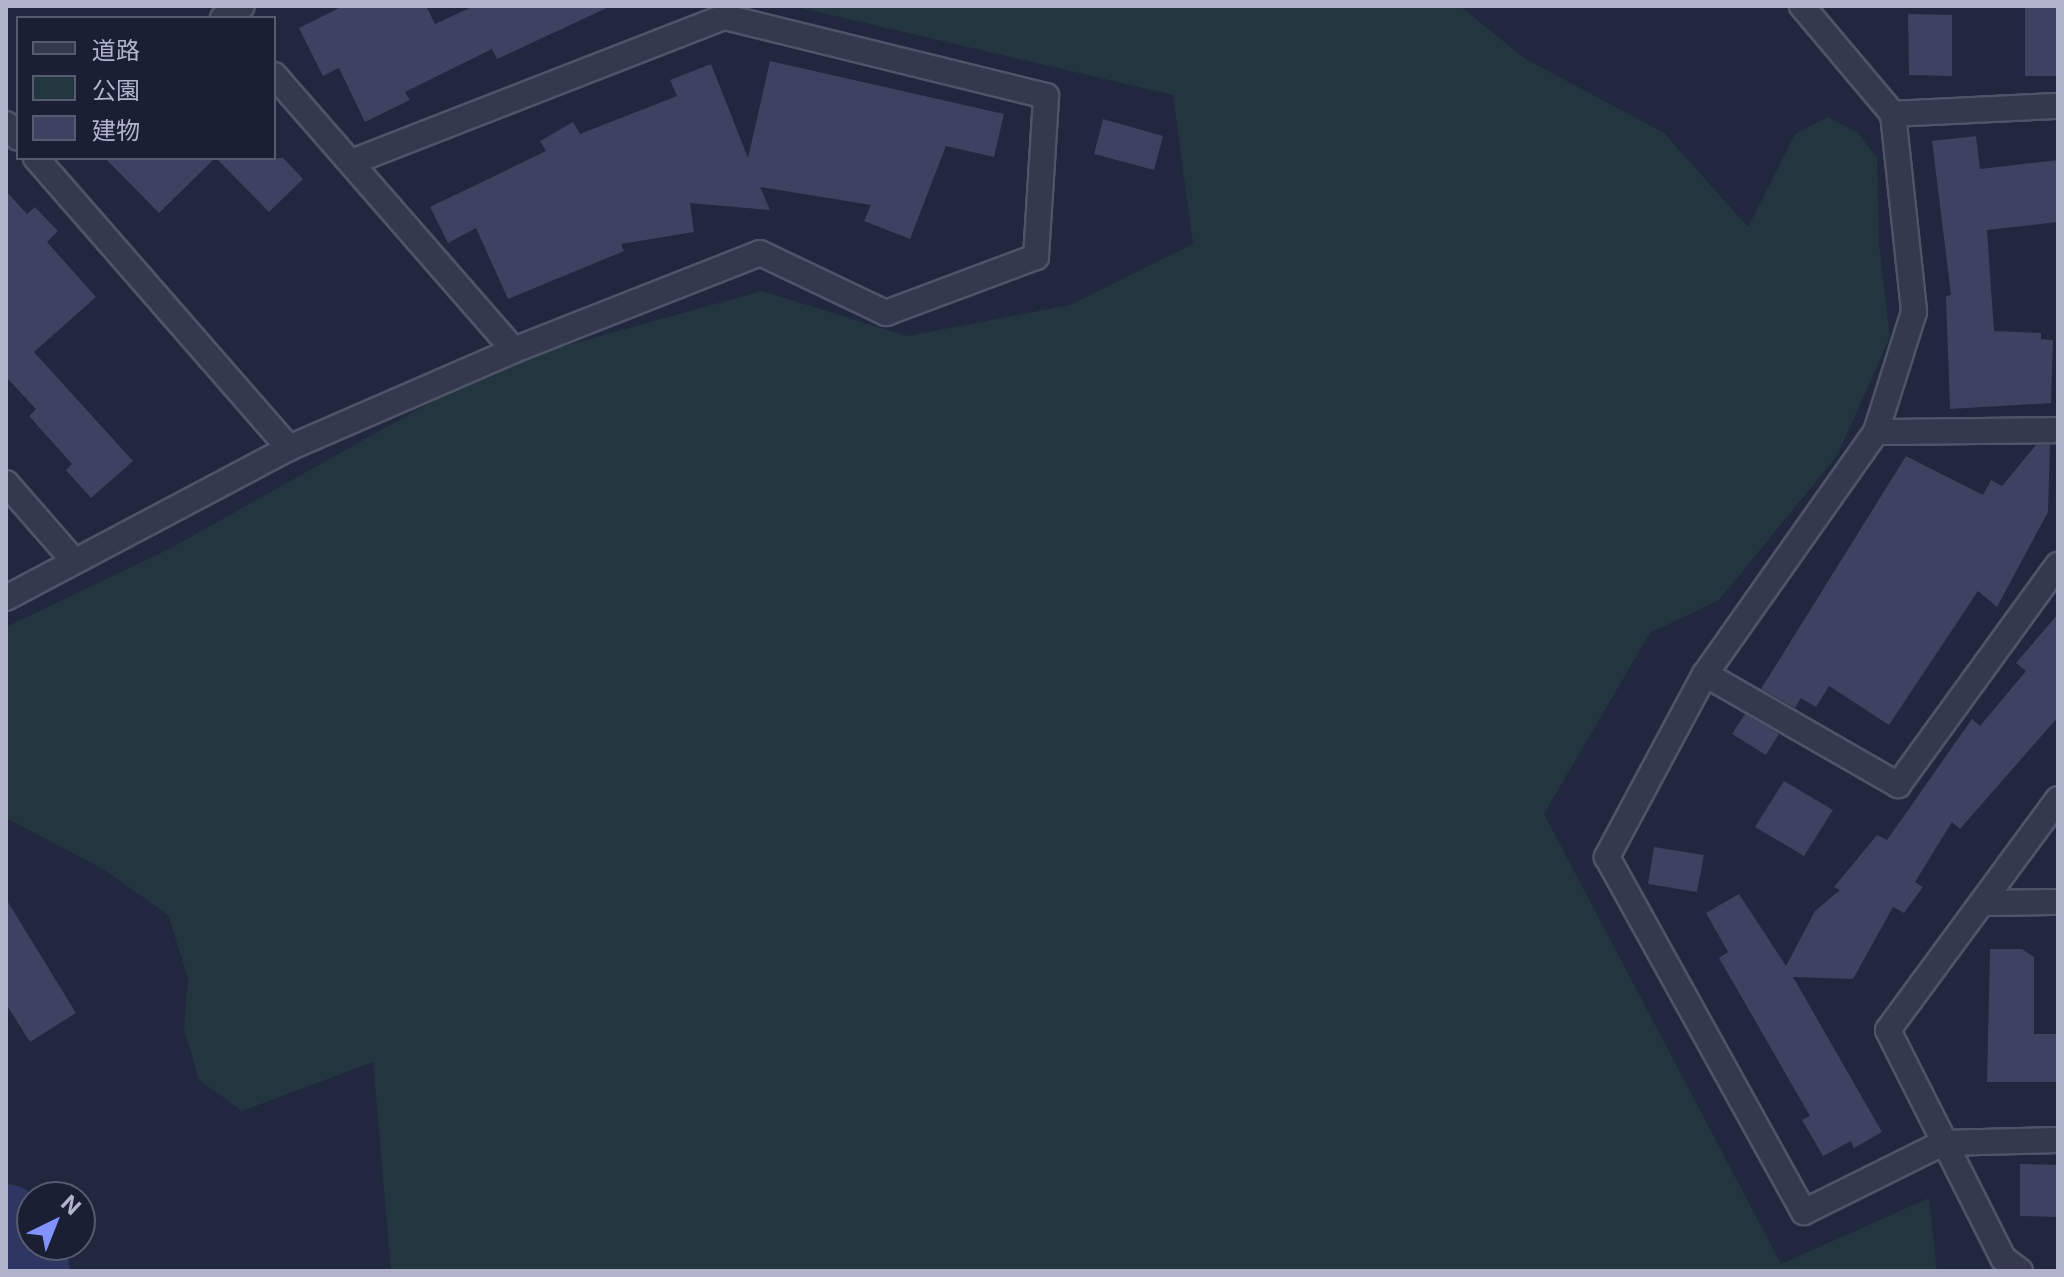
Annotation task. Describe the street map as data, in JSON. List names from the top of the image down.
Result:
{
  "legend": ["道路", "公園", "建物"],
  "north": "top right"
}
